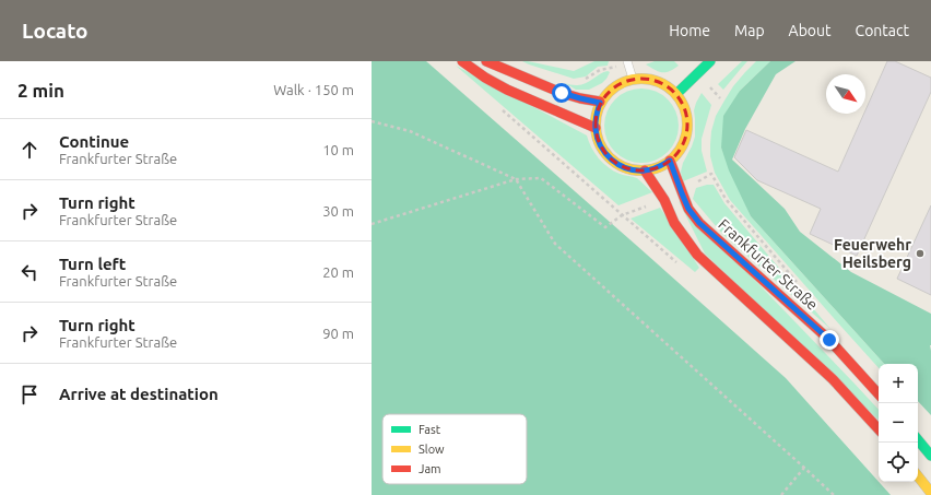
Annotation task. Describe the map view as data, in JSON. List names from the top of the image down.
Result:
{
  "streets": {
    "main road": ["Frankfurter Straße"]
  },
  "places": ["Feuerwehr Heilsberg"],
  "legend": ["Fast", "Slow", "Jam"],
  "north": "bottom right",
  "page": {
    "header": "Locato",
    "nav": [
      "Home",
      "Map",
      "About",
      "Contact"
    ],
    "heading": ["2 min", "Walk · 150 m"],
    "list": [
      ["Continue", "Frankfurter Straße", "10 m"],
      ["Turn right", "Frankfurter Straße", "30 m"],
      ["Turn left", "Frankfurter Straße", "20 m"],
      ["Turn right", "Frankfurter Straße", "90 m"],
      "Arrive at destination"
    ],
    "map_buttons": ["+", "−"]
  }
}
